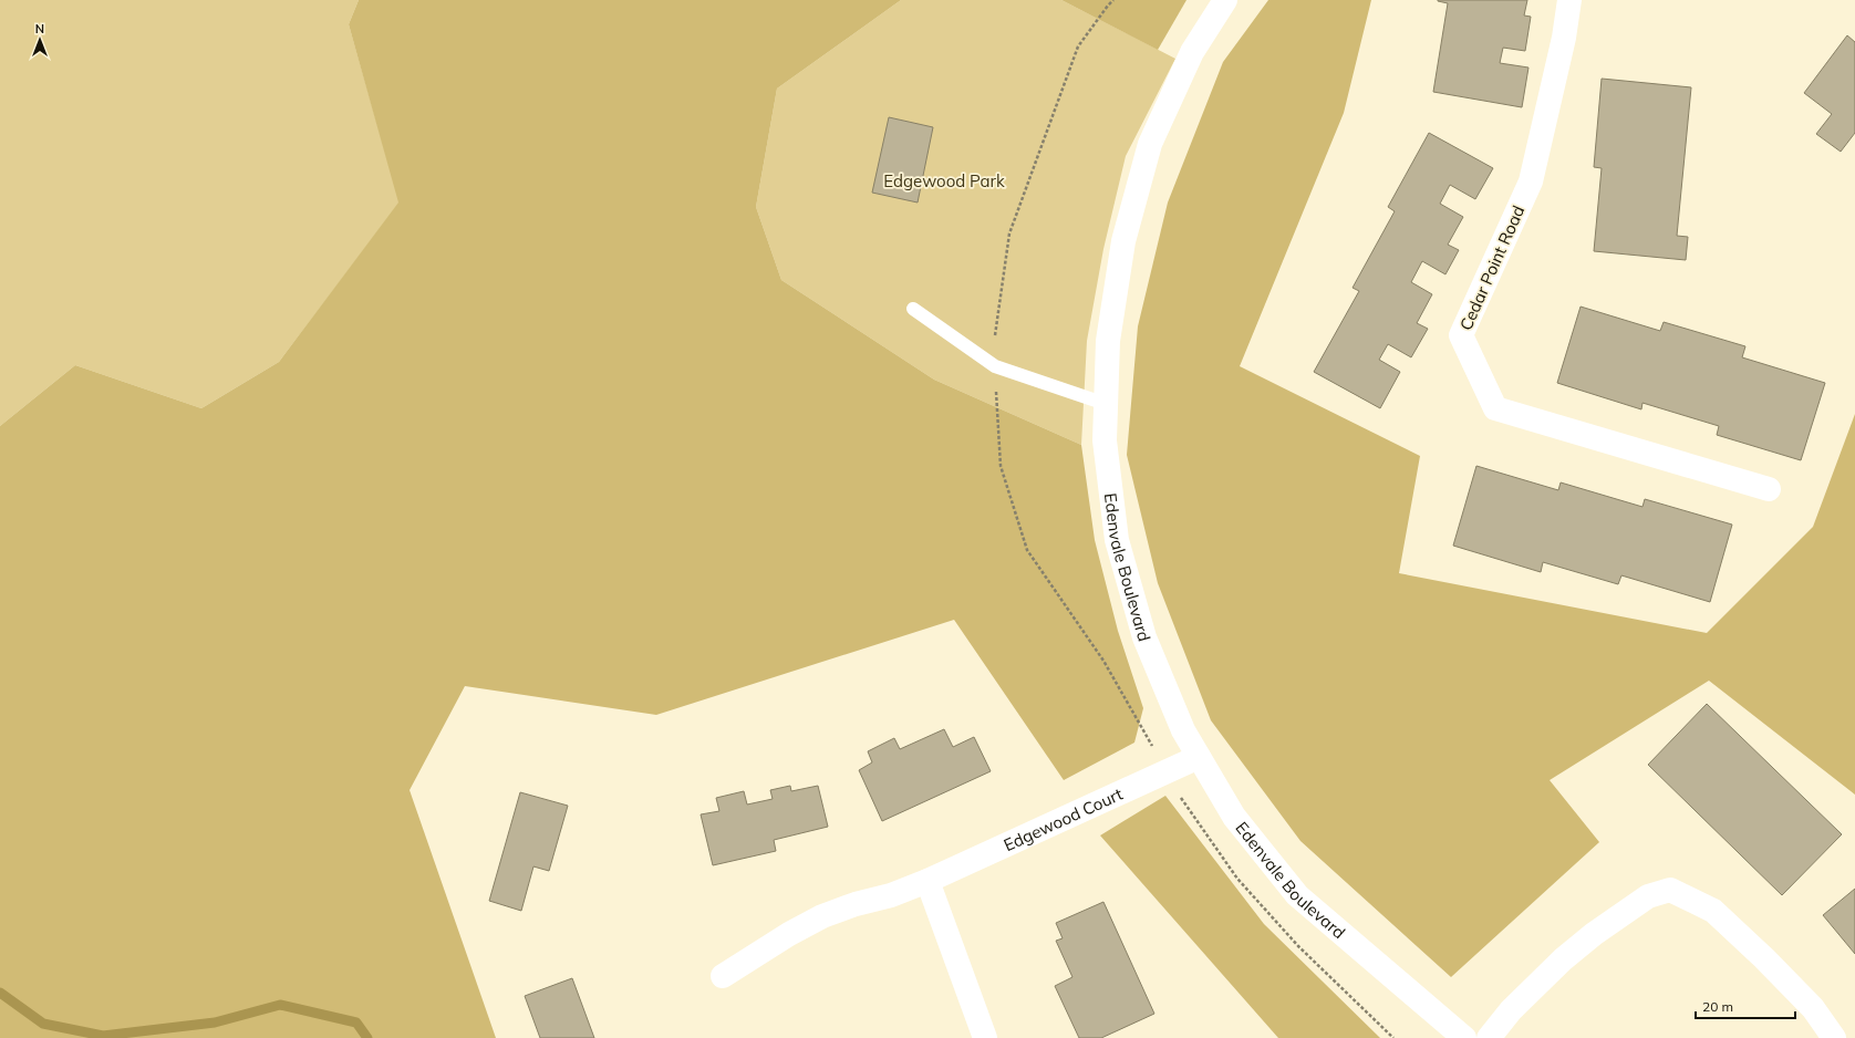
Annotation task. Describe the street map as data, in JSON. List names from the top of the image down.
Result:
{
  "streets": {
    "street": ["Cedar Point Road", "Edenvale Boulevard", "Edgewood Court"]
  },
  "crossings": [
    ["Edenvale Boulevard", "Edgewood Court"]
  ],
  "parks": ["Edgewood Park"],
  "scale_bar": "20 m",
  "north": "top"
}
